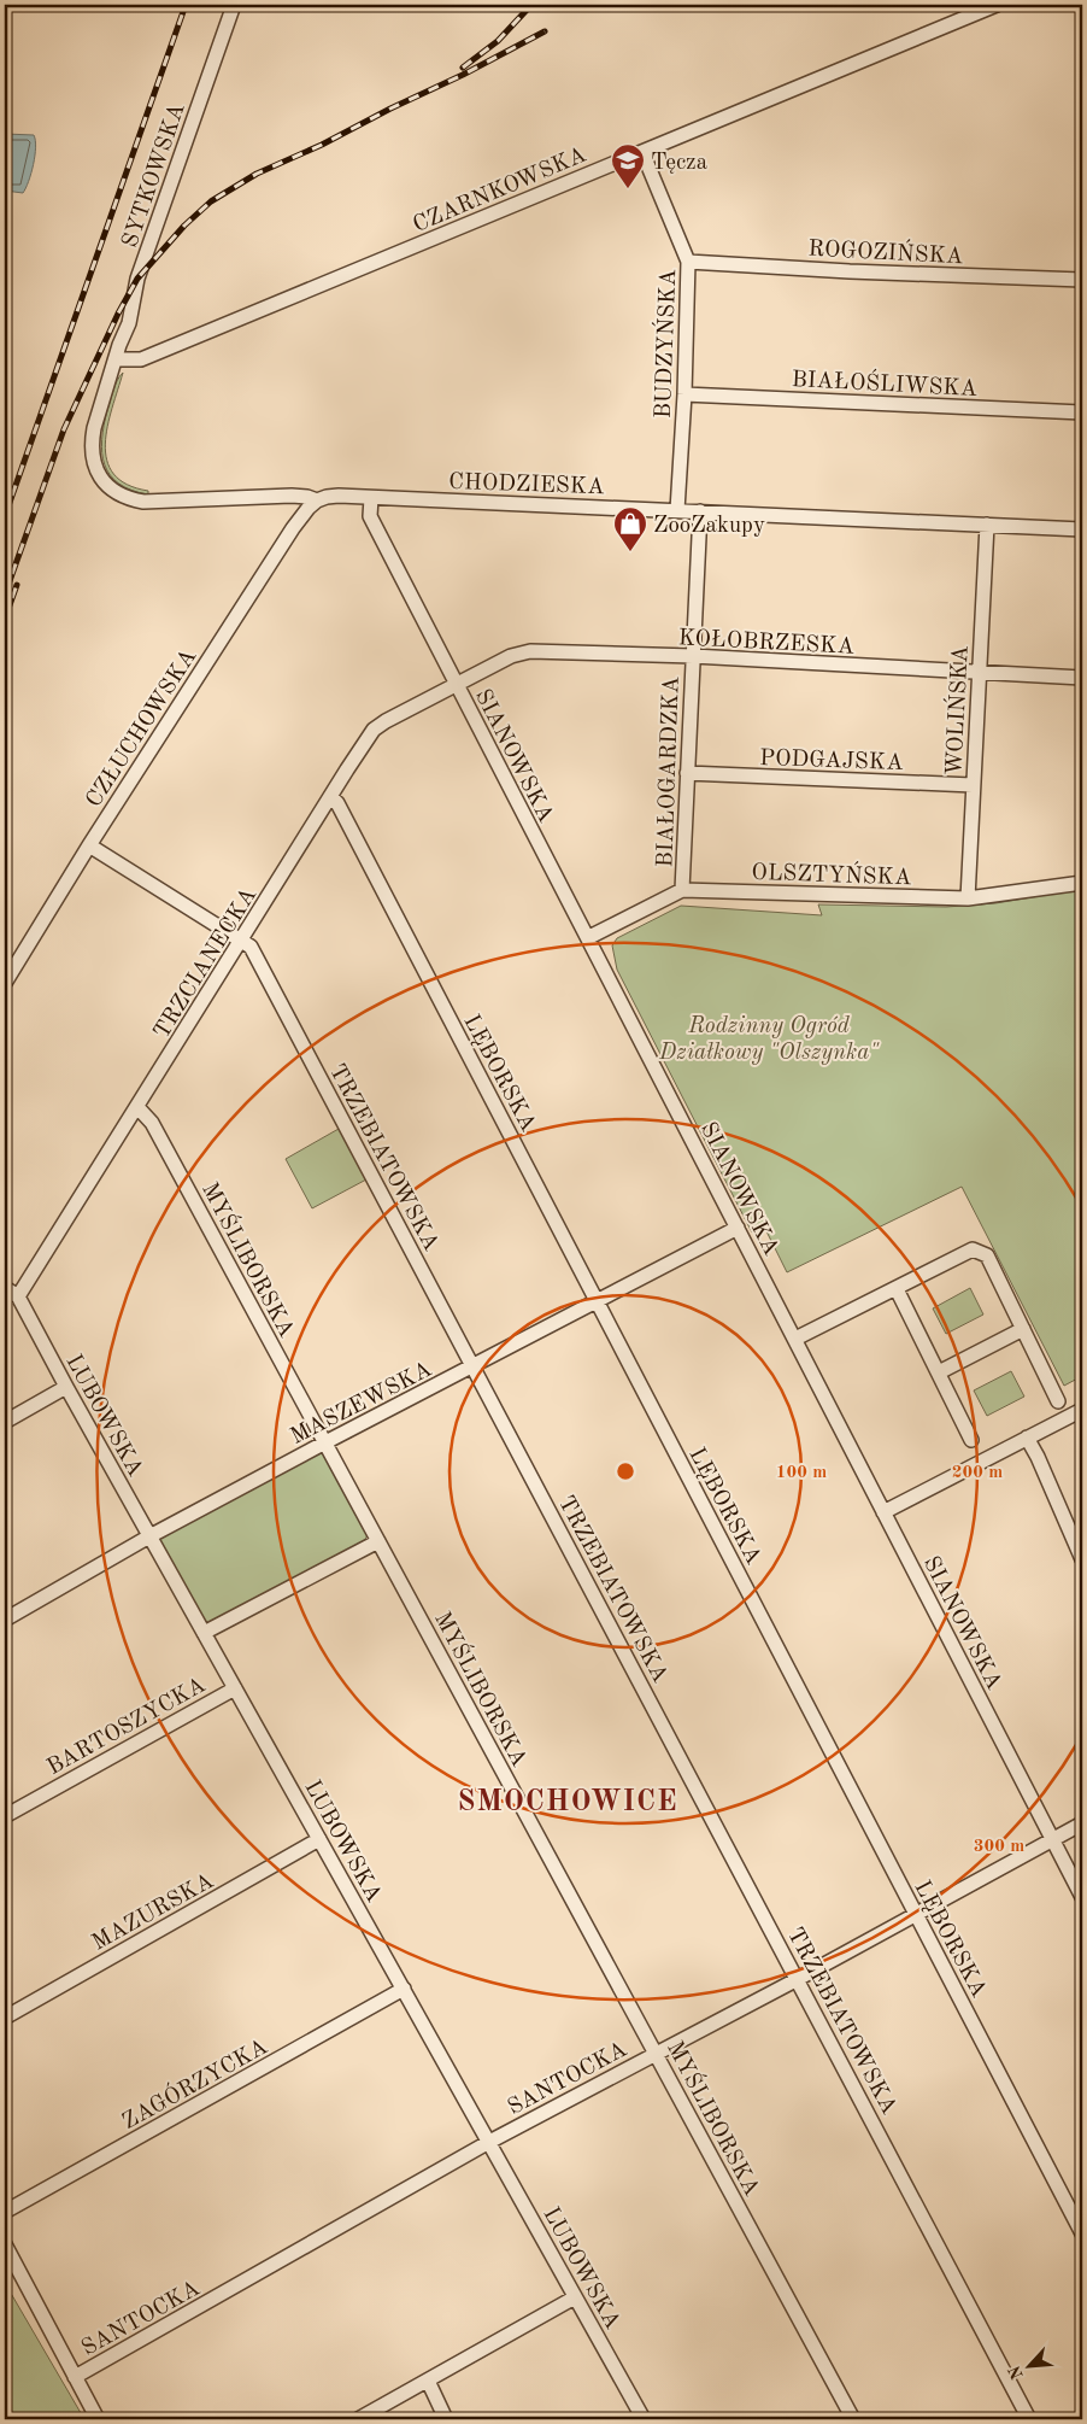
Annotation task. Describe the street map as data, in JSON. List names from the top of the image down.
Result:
{
  "streets": {
    "street": [
      "SYTKOWSKA",
      "CZARNKOWSKA",
      "ROGOZIŃSKA",
      "BUDZYŃSKA",
      "BIAŁOŚLIWSKA",
      "CHODZIESKA",
      "KOŁOBRZESKA",
      "WOLIŃSKA",
      "CZŁUCHOWSKA",
      "SIANOWSKA",
      "PODGAJSKA",
      "BIAŁOGARDZKA",
      "OLSZTYŃSKA",
      "TRZCIANECKA",
      "LĘBORSKA",
      "TRZEBIATOWSKA",
      "MYŚLIBORSKA",
      "MASZEWSKA",
      "LUBOWSKA",
      "BARTOSZYCKA",
      "MAZURSKA",
      "SANTOCKA",
      "ZAGÓRZYCKA"
    ]
  },
  "crossings": [
    ["SYTKOWSKA", "CZARNKOWSKA"],
    ["SYTKOWSKA", "CHODZIESKA"],
    ["CZARNKOWSKA", "BUDZYŃSKA"],
    ["CZARNKOWSKA", "CHODZIESKA"],
    ["ROGOZIŃSKA", "BUDZYŃSKA"],
    ["BUDZYŃSKA", "BIAŁOŚLIWSKA"],
    ["BUDZYŃSKA", "CHODZIESKA"],
    ["CHODZIESKA", "WOLIŃSKA"],
    ["CHODZIESKA", "CZŁUCHOWSKA"],
    ["CHODZIESKA", "SIANOWSKA"],
    ["CHODZIESKA", "BIAŁOGARDZKA"],
    ["KOŁOBRZESKA", "WOLIŃSKA"],
    ["KOŁOBRZESKA", "SIANOWSKA"],
    ["KOŁOBRZESKA", "BIAŁOGARDZKA"],
    ["KOŁOBRZESKA", "TRZCIANECKA"],
    ["WOLIŃSKA", "PODGAJSKA"],
    ["WOLIŃSKA", "OLSZTYŃSKA"],
    ["CZŁUCHOWSKA", "TRZEBIATOWSKA"],
    ["SIANOWSKA", "OLSZTYŃSKA"],
    ["SIANOWSKA", "TRZCIANECKA"],
    ["SIANOWSKA", "MASZEWSKA"],
    ["SIANOWSKA", "SANTOCKA"],
    ["PODGAJSKA", "BIAŁOGARDZKA"],
    ["BIAŁOGARDZKA", "OLSZTYŃSKA"],
    ["TRZCIANECKA", "LĘBORSKA"],
    ["TRZCIANECKA", "TRZEBIATOWSKA"],
    ["TRZCIANECKA", "MYŚLIBORSKA"],
    ["TRZCIANECKA", "LUBOWSKA"],
    ["LĘBORSKA", "MASZEWSKA"],
    ["LĘBORSKA", "SANTOCKA"],
    ["TRZEBIATOWSKA", "MASZEWSKA"],
    ["TRZEBIATOWSKA", "SANTOCKA"],
    ["MYŚLIBORSKA", "MASZEWSKA"],
    ["MYŚLIBORSKA", "SANTOCKA"],
    ["MASZEWSKA", "LUBOWSKA"],
    ["LUBOWSKA", "BARTOSZYCKA"],
    ["LUBOWSKA", "MAZURSKA"],
    ["LUBOWSKA", "SANTOCKA"],
    ["LUBOWSKA", "ZAGÓRZYCKA"]
  ],
  "districts": ["SMOCHOWICE"],
  "parks": ["Rodzinny Ogród Działkowy \"Olszynka\""],
  "places": {
    "school or university": ["Tęcza"],
    "shop": ["ZooZakupy"]
  },
  "north": "bottom left",
  "rings": ["100 m", "200 m", "300 m"]
}
